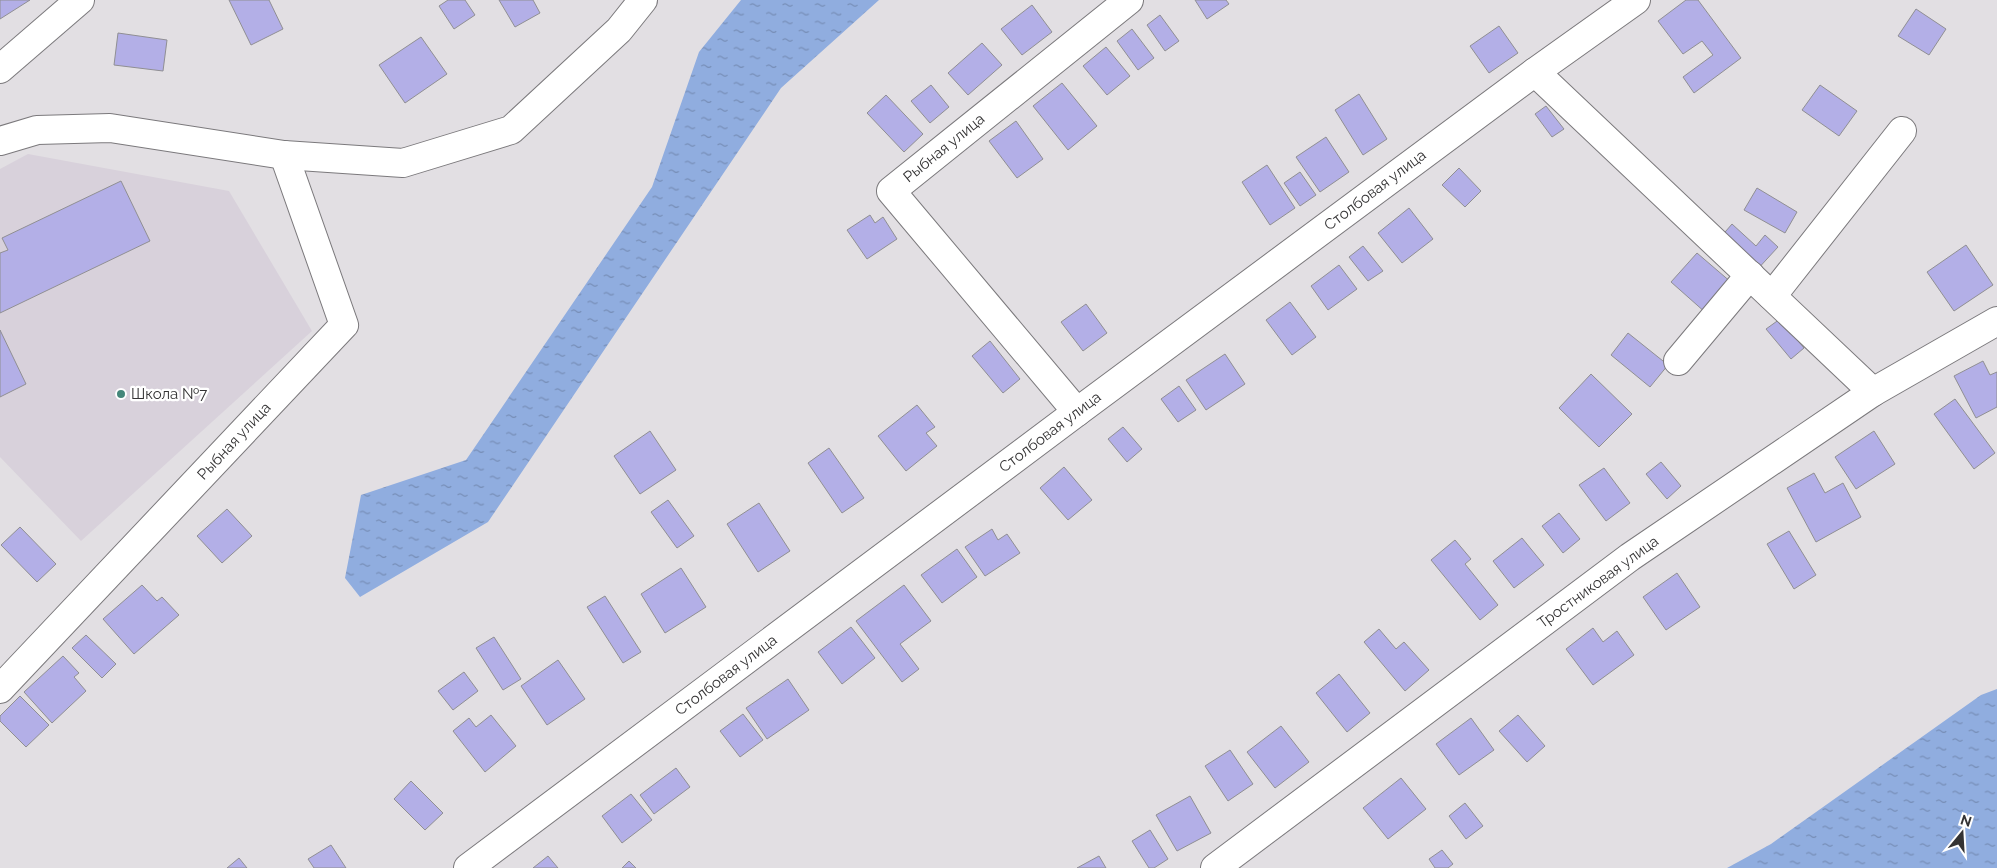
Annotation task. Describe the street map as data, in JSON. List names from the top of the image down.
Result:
{
  "streets": {
    "street": ["Рыбная улица", "Столбовая улица", "Тростниковая улица"]
  },
  "crossings": [
    ["Рыбная улица", "Столбовая улица"]
  ],
  "places": ["Школа №7"],
  "north": "top"
}
